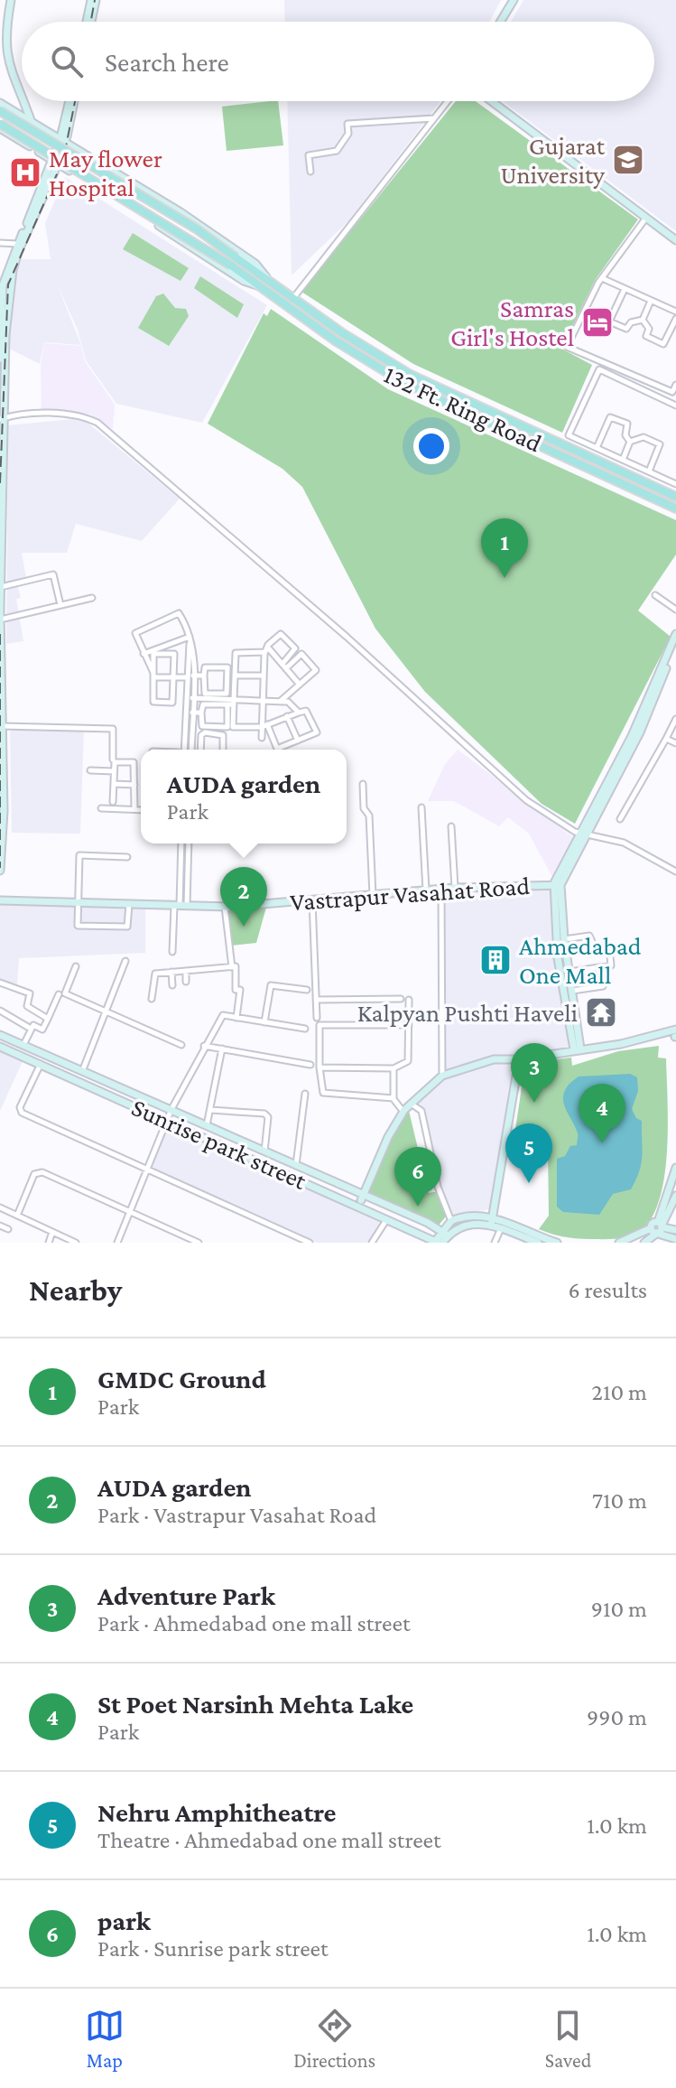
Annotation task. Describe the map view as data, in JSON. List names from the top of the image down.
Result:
{
  "streets": {
    "main road": ["132 Ft. Ring Road"],
    "street": ["Vastrapur Vasahat Road", "Sunrise park street"]
  },
  "places": {
    "school or university": ["Gujarat University"],
    "hospital": ["May flower Hospital"],
    "hotel": ["Samras Girl's Hostel"],
    "building": ["Ahmedabad One Mall"],
    "temple": ["Kalpyan Pushti Haveli"]
  },
  "page": {
    "search": "Search here",
    "pins": [
      "1",
      "2",
      "3",
      "4",
      "5",
      "6"
    ],
    "popup": ["AUDA garden", "Park"],
    "heading": ["Nearby", "6 results"],
    "list": [
      {
        "mark": "1",
        "name": "GMDC Ground",
        "note": "Park",
        "value": "210 m"
      },
      {
        "mark": "2",
        "name": "AUDA garden",
        "note": "Park · Vastrapur Vasahat Road",
        "value": "710 m"
      },
      {
        "mark": "3",
        "name": "Adventure Park",
        "note": "Park · Ahmedabad one mall street",
        "value": "910 m"
      },
      {
        "mark": "4",
        "name": "St Poet Narsinh Mehta Lake",
        "note": "Park",
        "value": "990 m"
      },
      {
        "mark": "5",
        "name": "Nehru Amphitheatre",
        "note": "Theatre · Ahmedabad one mall street",
        "value": "1.0 km"
      },
      {
        "mark": "6",
        "name": "park",
        "note": "Park · Sunrise park street",
        "value": "1.0 km"
      }
    ],
    "nav": ["Map", "Directions", "Saved"]
  }
}
